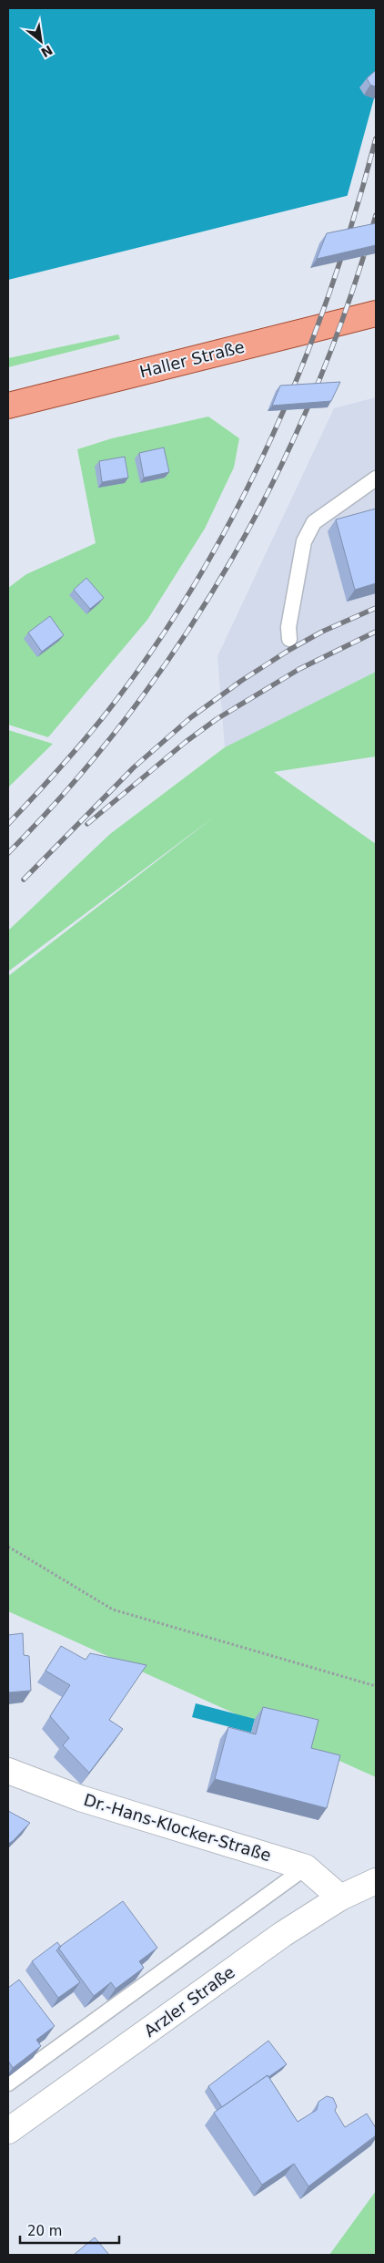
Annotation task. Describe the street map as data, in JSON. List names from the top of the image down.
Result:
{
  "streets": {
    "main road": ["Haller Straße", "Dr.-Hans-Klocker-Straße", "Arzler Straße"]
  },
  "crossings": [
    ["Dr.-Hans-Klocker-Straße", "Arzler Straße"]
  ],
  "scale_bar": "20 m",
  "north": "bottom right"
}
